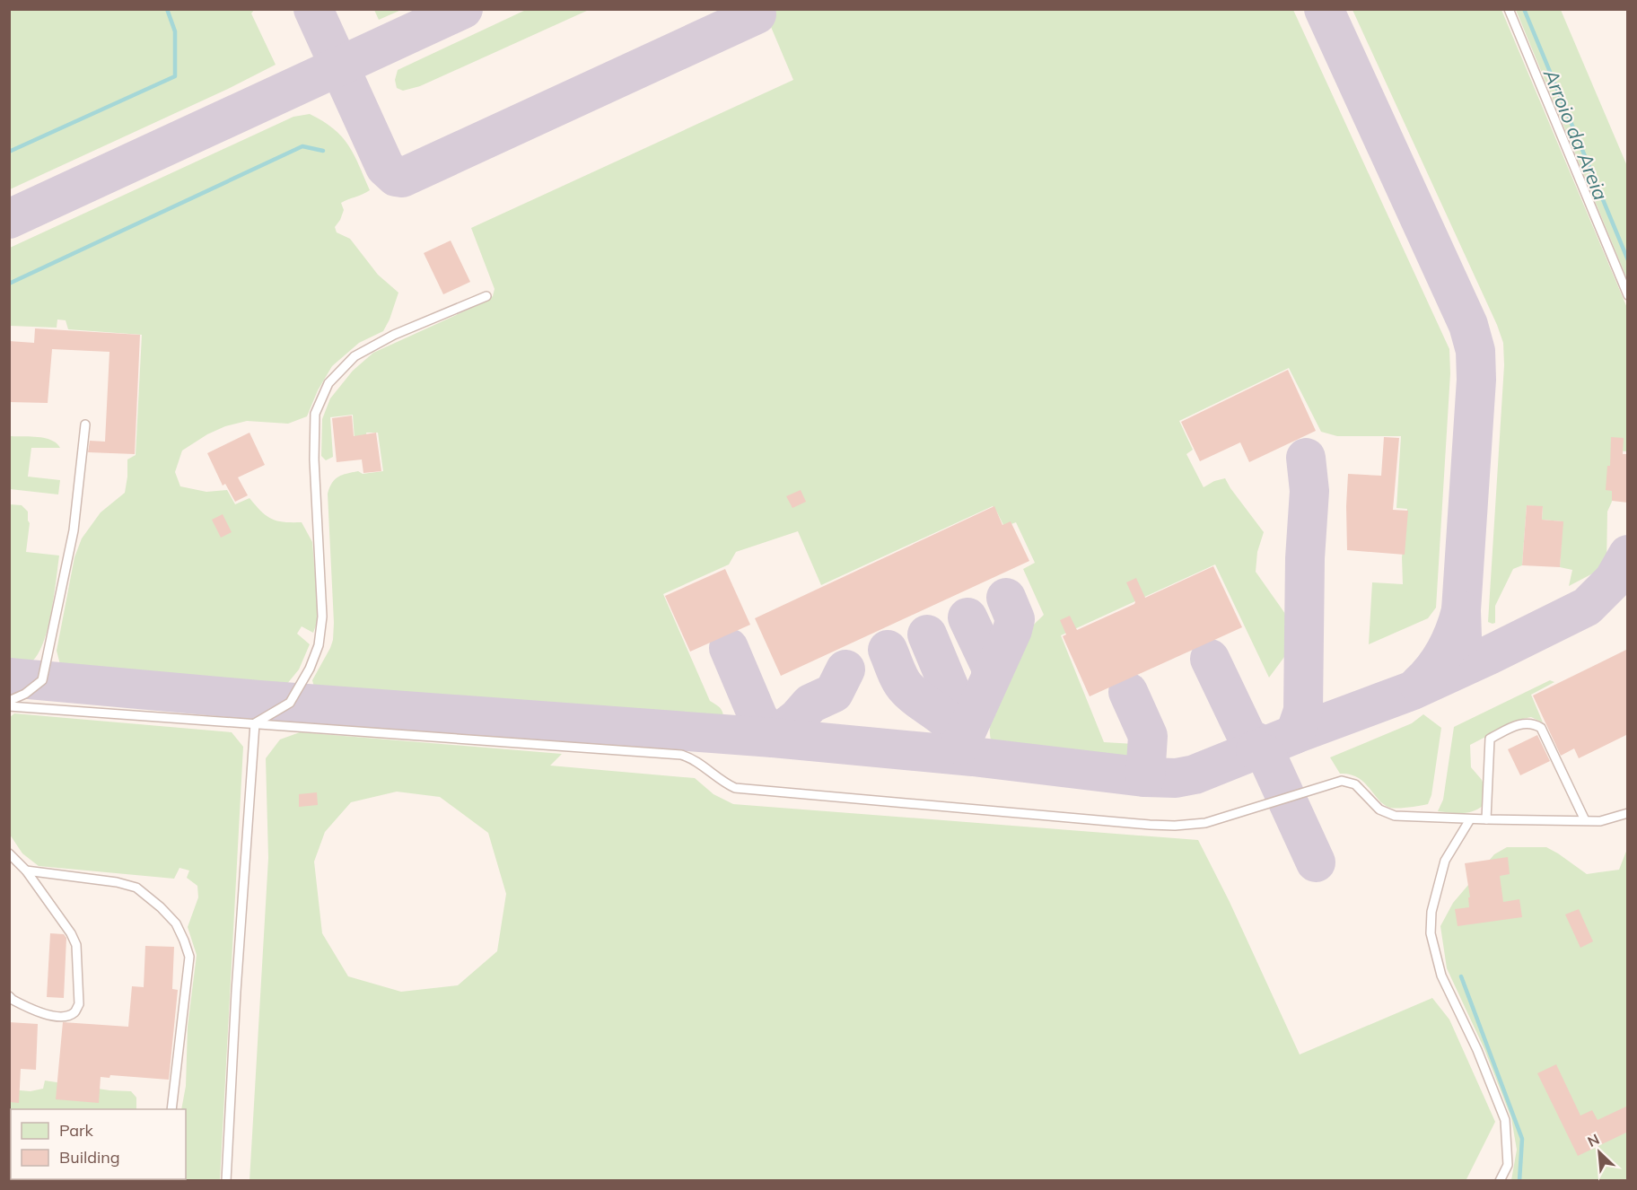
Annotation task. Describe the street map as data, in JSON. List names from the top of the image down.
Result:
{
  "water": ["Arroio da Areia"],
  "legend": ["Park", "Building"],
  "north": "top left"
}
